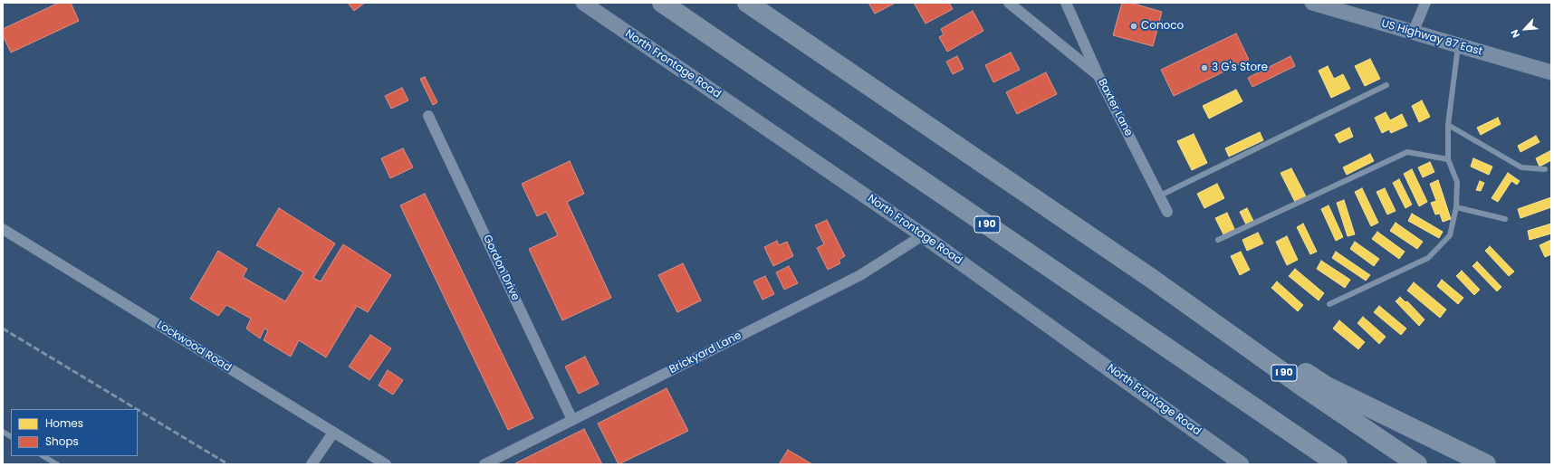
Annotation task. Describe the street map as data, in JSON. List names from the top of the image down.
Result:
{
  "streets": {
    "highway": ["I 90"],
    "street": [
      "US Highway 87 East",
      "North Frontage Road",
      "Baxter Lane",
      "Gordon Drive",
      "Lockwood Road",
      "Brickyard Lane"
    ]
  },
  "crossings": [
    ["North Frontage Road", "Brickyard Lane"],
    ["Gordon Drive", "Brickyard Lane"]
  ],
  "places": ["Conoco", "3 G's Store"],
  "legend": ["Homes", "Shops"],
  "north": "bottom left"
}
